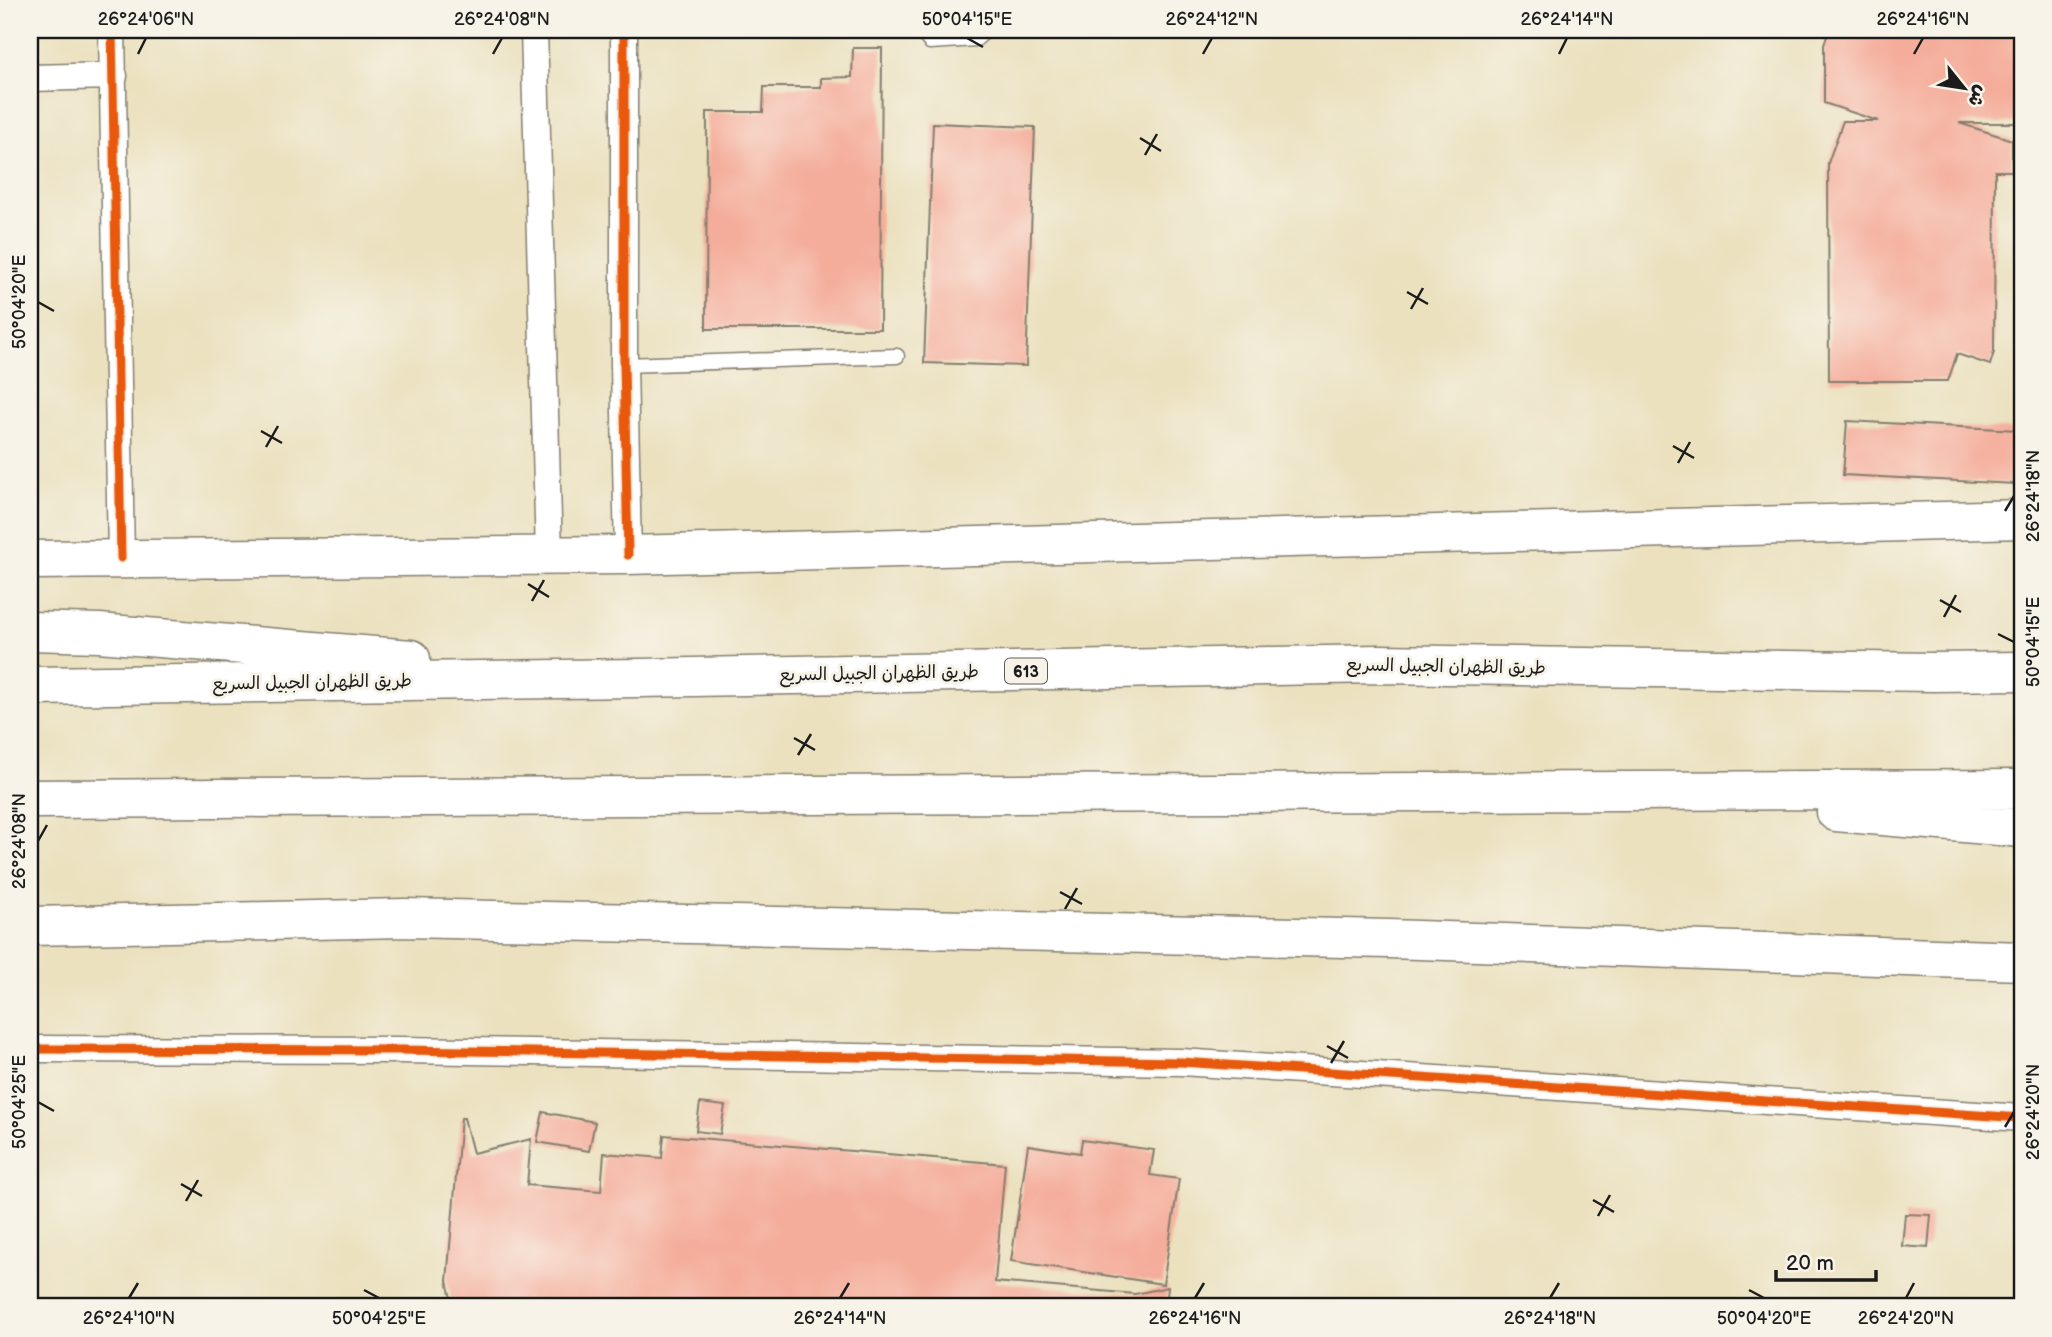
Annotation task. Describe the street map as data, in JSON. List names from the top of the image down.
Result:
{
  "streets": {
    "main road": ["طريق الظهران الجبيل السريع", "613"]
  },
  "scale_bar": "20 m",
  "north": "bottom right",
  "coordinates": [
    "26°24'06\"N",
    "26°24'08\"N",
    "50°04'15\"E",
    "26°24'12\"N",
    "26°24'14\"N",
    "26°24'16\"N",
    "50°04'20\"E",
    "26°24'18\"N",
    "50°04'25\"E",
    "26°24'20\"N",
    "26°24'10\"N"
  ]
}
